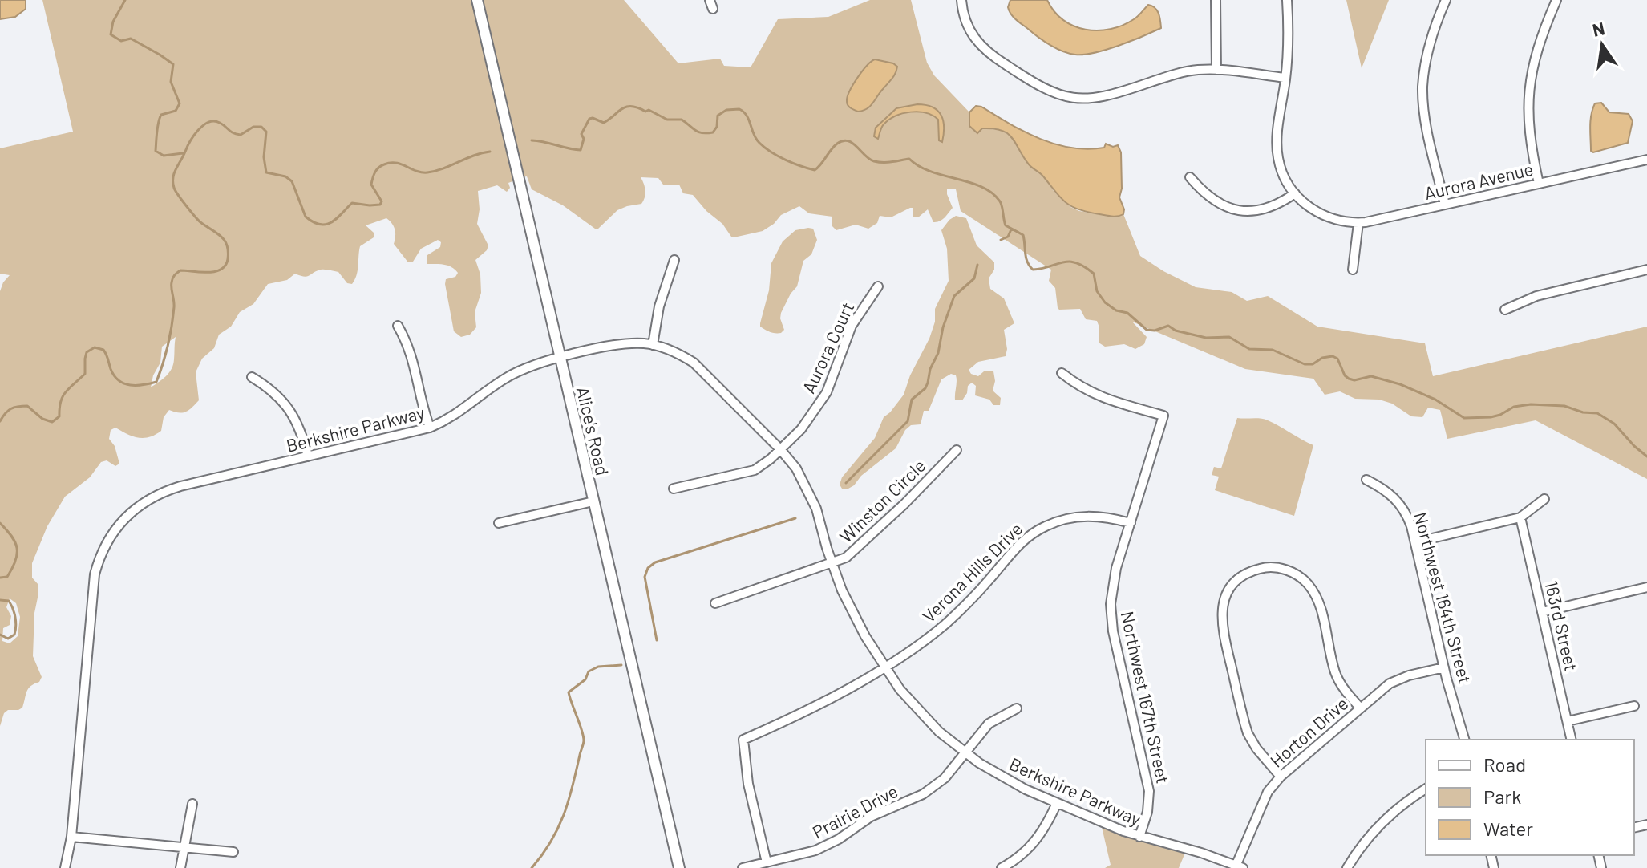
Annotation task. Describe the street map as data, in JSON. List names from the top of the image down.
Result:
{
  "streets": {
    "main road": ["Alice's Road"],
    "street": [
      "Aurora Avenue",
      "Aurora Court",
      "Berkshire Parkway",
      "Winston Circle",
      "Verona Hills Drive",
      "Northwest 164th Street",
      "163rd Street",
      "Northwest 167th Street",
      "Horton Drive",
      "Prairie Drive"
    ]
  },
  "crossings": [
    ["Aurora Court", "Berkshire Parkway"],
    ["Berkshire Parkway", "Alice's Road"],
    ["Berkshire Parkway", "Winston Circle"],
    ["Berkshire Parkway", "Verona Hills Drive"],
    ["Berkshire Parkway", "Northwest 167th Street"],
    ["Berkshire Parkway", "Horton Drive"],
    ["Berkshire Parkway", "Prairie Drive"],
    ["Verona Hills Drive", "Northwest 167th Street"],
    ["Verona Hills Drive", "Prairie Drive"],
    ["Northwest 164th Street", "Horton Drive"]
  ],
  "legend": ["Road", "Park", "Water"],
  "north": "top"
}
